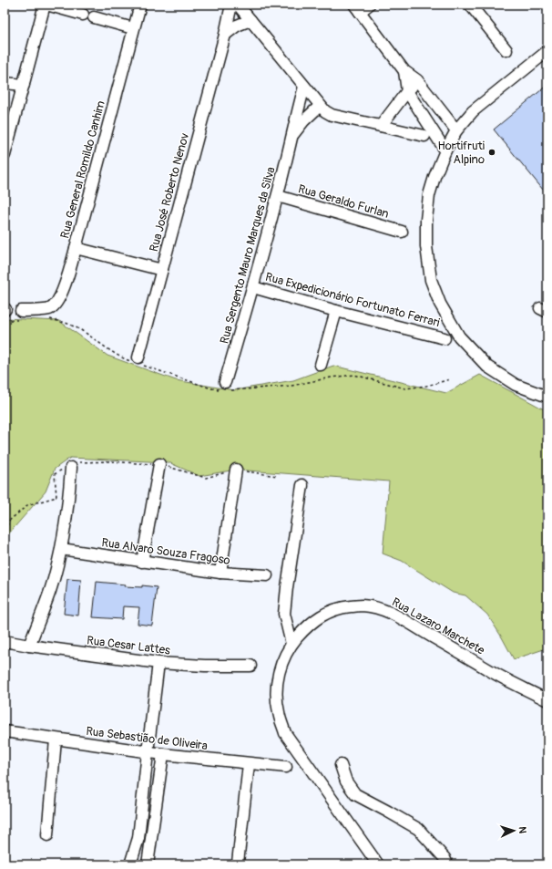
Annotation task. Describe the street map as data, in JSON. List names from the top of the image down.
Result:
{
  "streets": {
    "street": [
      "Rua General Romildo Canhim",
      "Rua José Roberto Nenov",
      "Rua Geraldo Furlan",
      "Rua Sergento Mauro Marques da Silva",
      "Rua Expedicionário Fortunato Ferrari",
      "Rua Alvaro Souza Fragoso",
      "Rua Lazaro Marchete",
      "Rua Cesar Lattes",
      "Rua Sebastião de Oliveira"
    ]
  },
  "crossings": [
    ["Rua Geraldo Furlan", "Rua Sergento Mauro Marques da Silva"],
    ["Rua Sergento Mauro Marques da Silva", "Rua Expedicionário Fortunato Ferrari"]
  ],
  "places": ["Hortifruti Alpino"],
  "north": "right"
}
